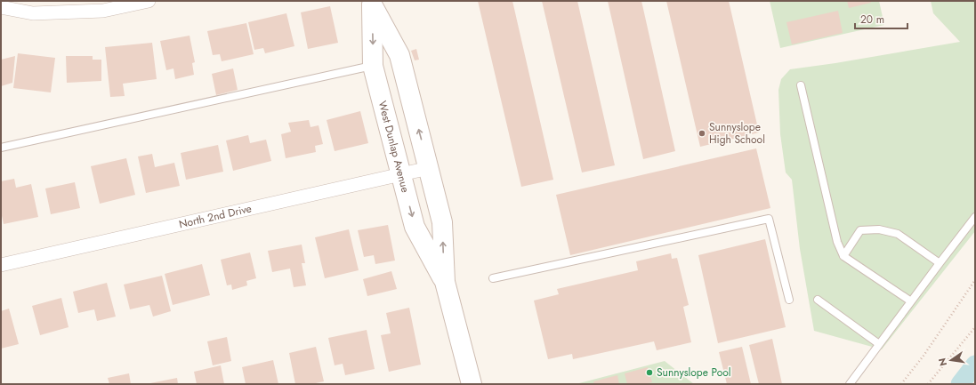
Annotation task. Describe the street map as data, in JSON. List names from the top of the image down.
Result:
{
  "streets": {
    "main road": ["West Dunlap Avenue"],
    "street": ["North 2nd Drive"]
  },
  "crossings": [
    ["West Dunlap Avenue", "North 2nd Drive"]
  ],
  "places": ["Sunnyslope High School", "Sunnyslope Pool"],
  "scale_bar": "20 m",
  "north": "left"
}
